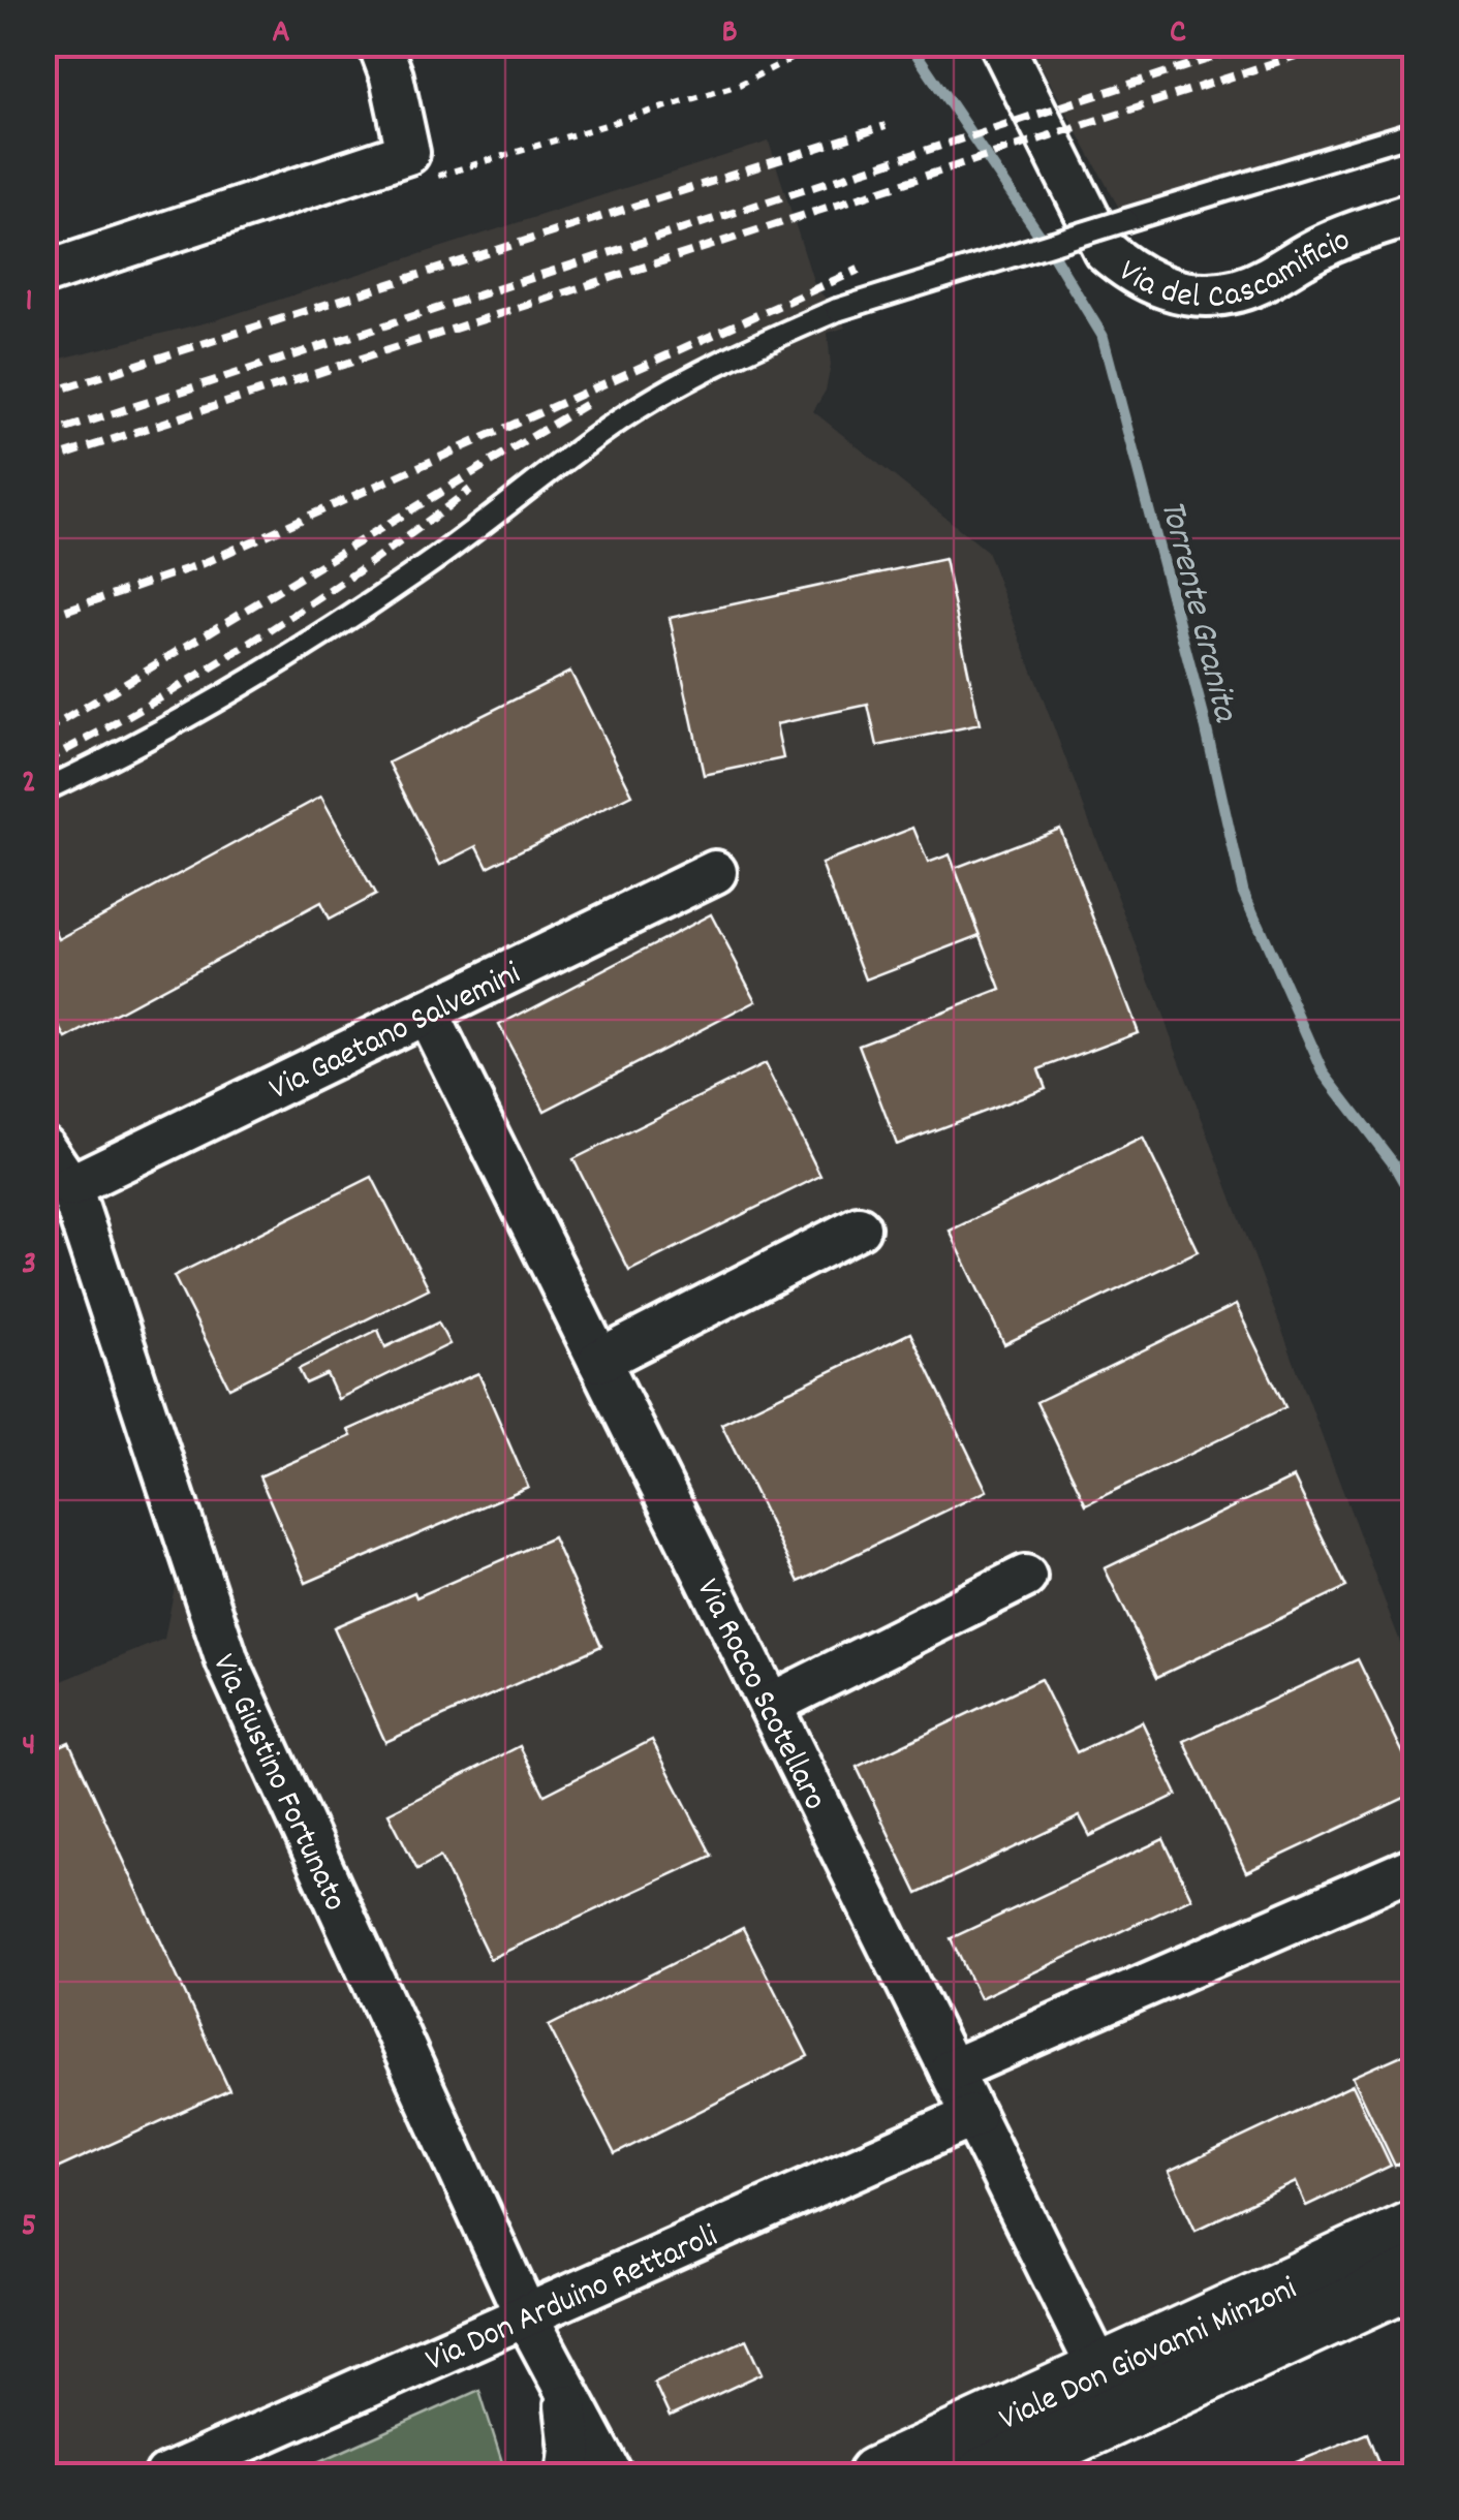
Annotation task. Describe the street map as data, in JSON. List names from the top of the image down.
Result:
{
  "streets": {
    "main road": ["Viale Don Giovanni Minzoni"],
    "street": [
      "Via del Cascamificio",
      "Via Gaetano Salvemini",
      "Via Rocco Scotellaro",
      "Via Giustino Fortunato",
      "Via Don Arduino Rettaroli"
    ]
  },
  "crossings": [
    ["Via Gaetano Salvemini", "Via Rocco Scotellaro"],
    ["Via Gaetano Salvemini", "Via Giustino Fortunato"],
    ["Via Rocco Scotellaro", "Via Don Arduino Rettaroli"],
    ["Via Rocco Scotellaro", "Viale Don Giovanni Minzoni"],
    ["Via Giustino Fortunato", "Via Don Arduino Rettaroli"]
  ],
  "water": ["Torrente Granita"],
  "grid": {
    "columns": ["A", "B", "C"],
    "rows": [
      "1",
      "2",
      "3",
      "4",
      "5"
    ]
  }
}
